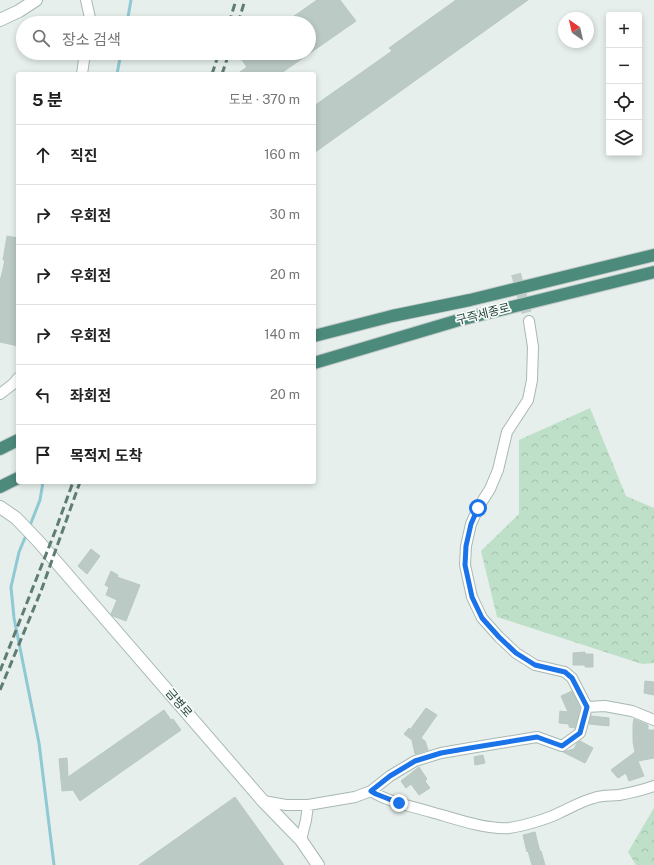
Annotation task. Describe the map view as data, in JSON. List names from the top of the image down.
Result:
{
  "streets": {
    "highway": ["구즉세종로"],
    "street": ["금병로"]
  },
  "north": "top left",
  "page": {
    "map_buttons": ["+", "−"],
    "search": "장소 검색",
    "heading": ["5 분", "도보 · 370 m"],
    "list": [
      ["직진", "160 m"],
      ["우회전", "30 m"],
      ["우회전", "20 m"],
      ["우회전", "140 m"],
      ["좌회전", "20 m"],
      "목적지 도착"
    ]
  }
}
